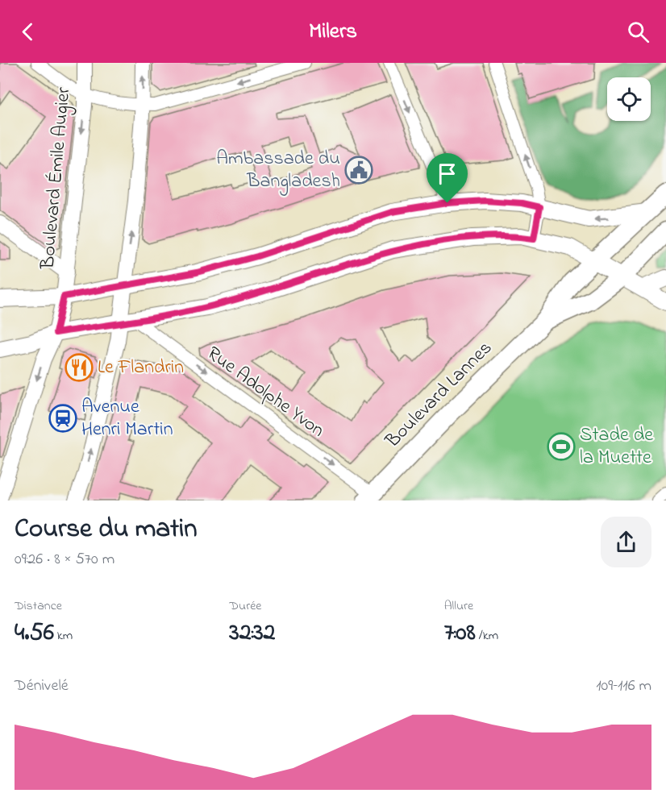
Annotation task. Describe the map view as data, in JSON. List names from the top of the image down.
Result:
{
  "streets": {
    "main road": ["Boulevard Lannes"],
    "street": ["Boulevard Émile Augier", "Rue Adolphe Yvon"]
  },
  "crossings": [
    ["Rue Adolphe Yvon", "Boulevard Lannes"]
  ],
  "one_way": ["Rue Adolphe Yvon"],
  "places": {
    "public building": ["Ambassade du Bangladesh"],
    "restaurant": ["Le Flandrin"],
    "station": ["Avenue Henri Martin"],
    "sports": ["Stade de la Muette"]
  },
  "page": {
    "header": "Milers",
    "heading": ["Course du matin", "09:26 · 8 × 570 m"],
    "stats": [
      ["Distance", "4.56 km"],
      ["Durée", "32:32"],
      ["Allure", "7:08 /km"]
    ],
    "chart": ["Dénivelé", "109–116 m"]
  }
}
